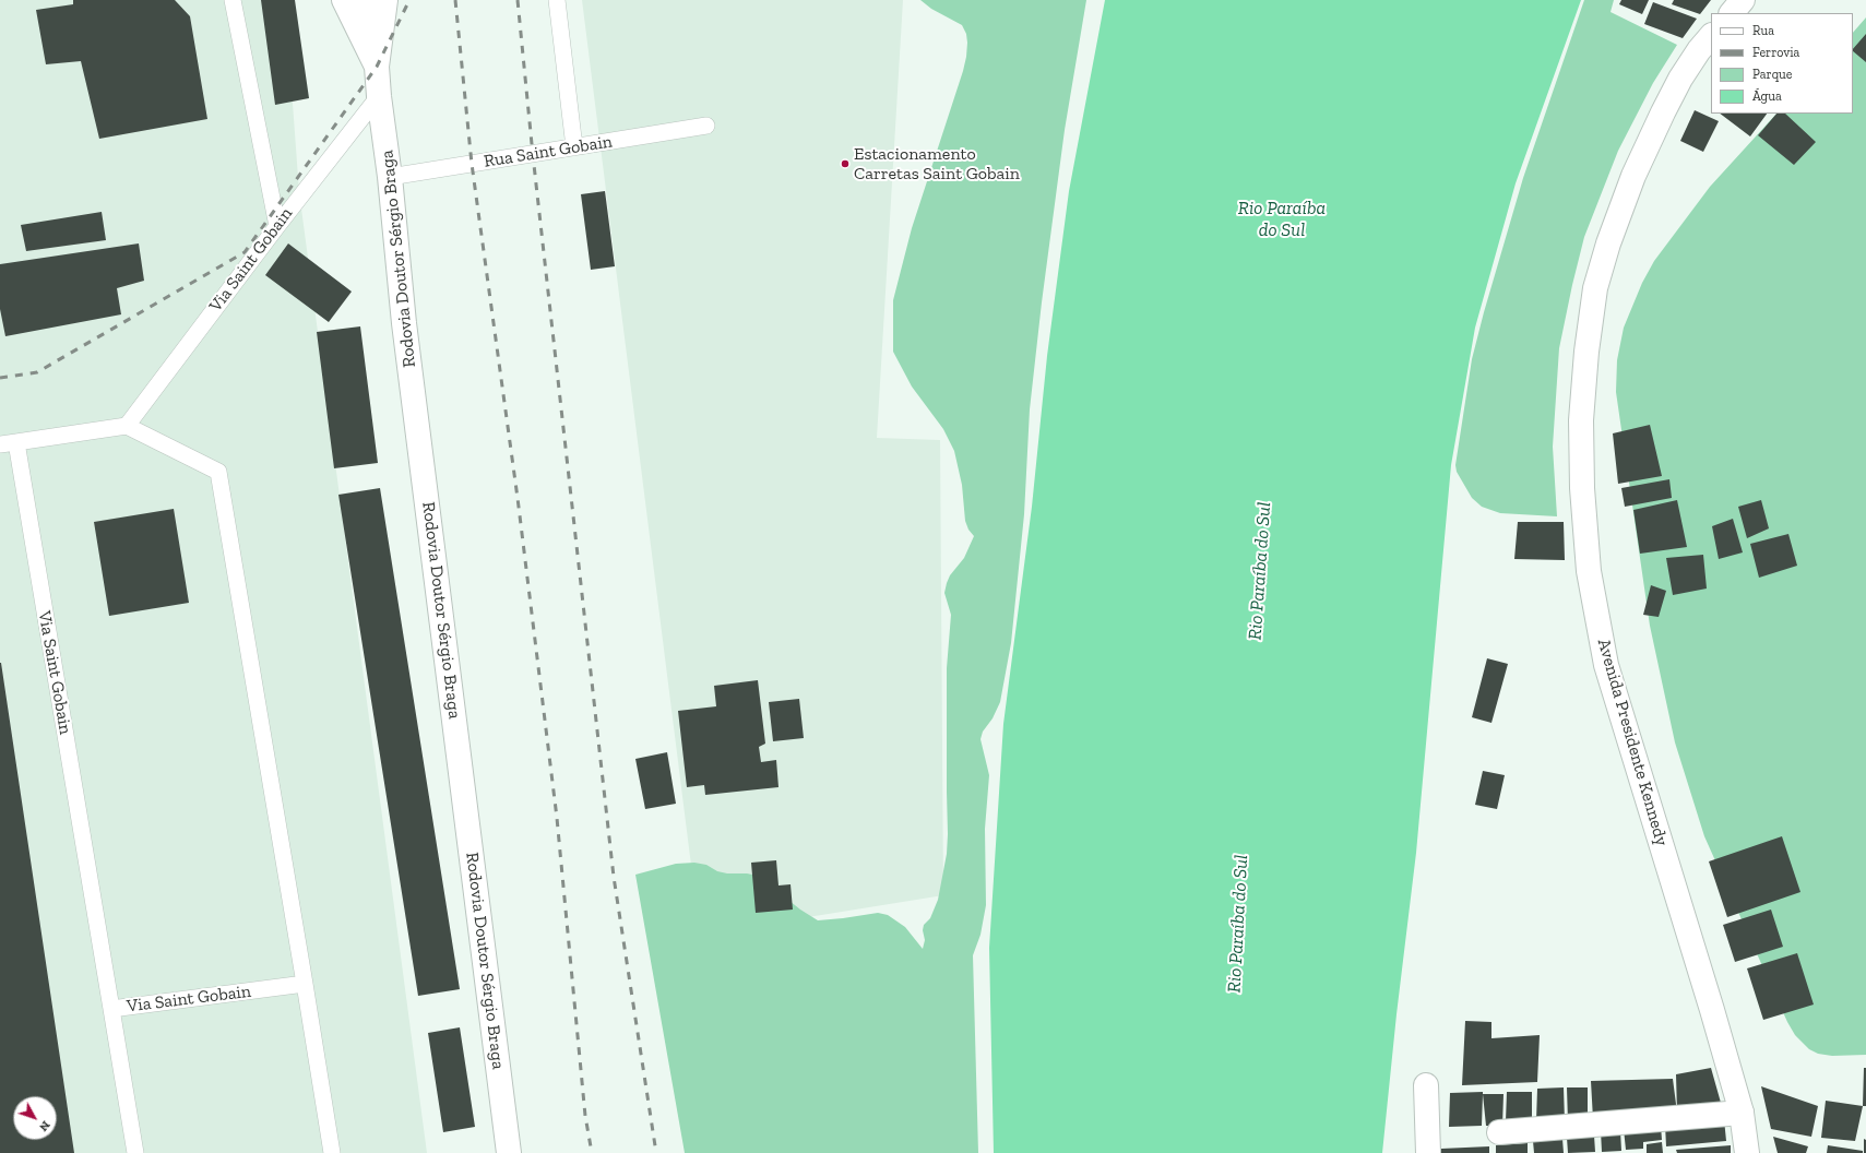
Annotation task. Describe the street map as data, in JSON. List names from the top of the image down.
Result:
{
  "streets": {
    "main road": ["Rodovia Doutor Sérgio Braga", "Avenida Presidente Kennedy"],
    "lane": ["Rua Saint Gobain", "Via Saint Gobain"]
  },
  "crossings": [
    ["Rua Saint Gobain", "Rodovia Doutor Sérgio Braga"],
    ["Rodovia Doutor Sérgio Braga", "Via Saint Gobain"]
  ],
  "water": ["Rio Paraíba do Sul"],
  "places": ["Estacionamento Carretas Saint Gobain"],
  "legend": [
    "Rua",
    "Ferrovia",
    "Parque",
    "Água"
  ],
  "north": "bottom right"
}
